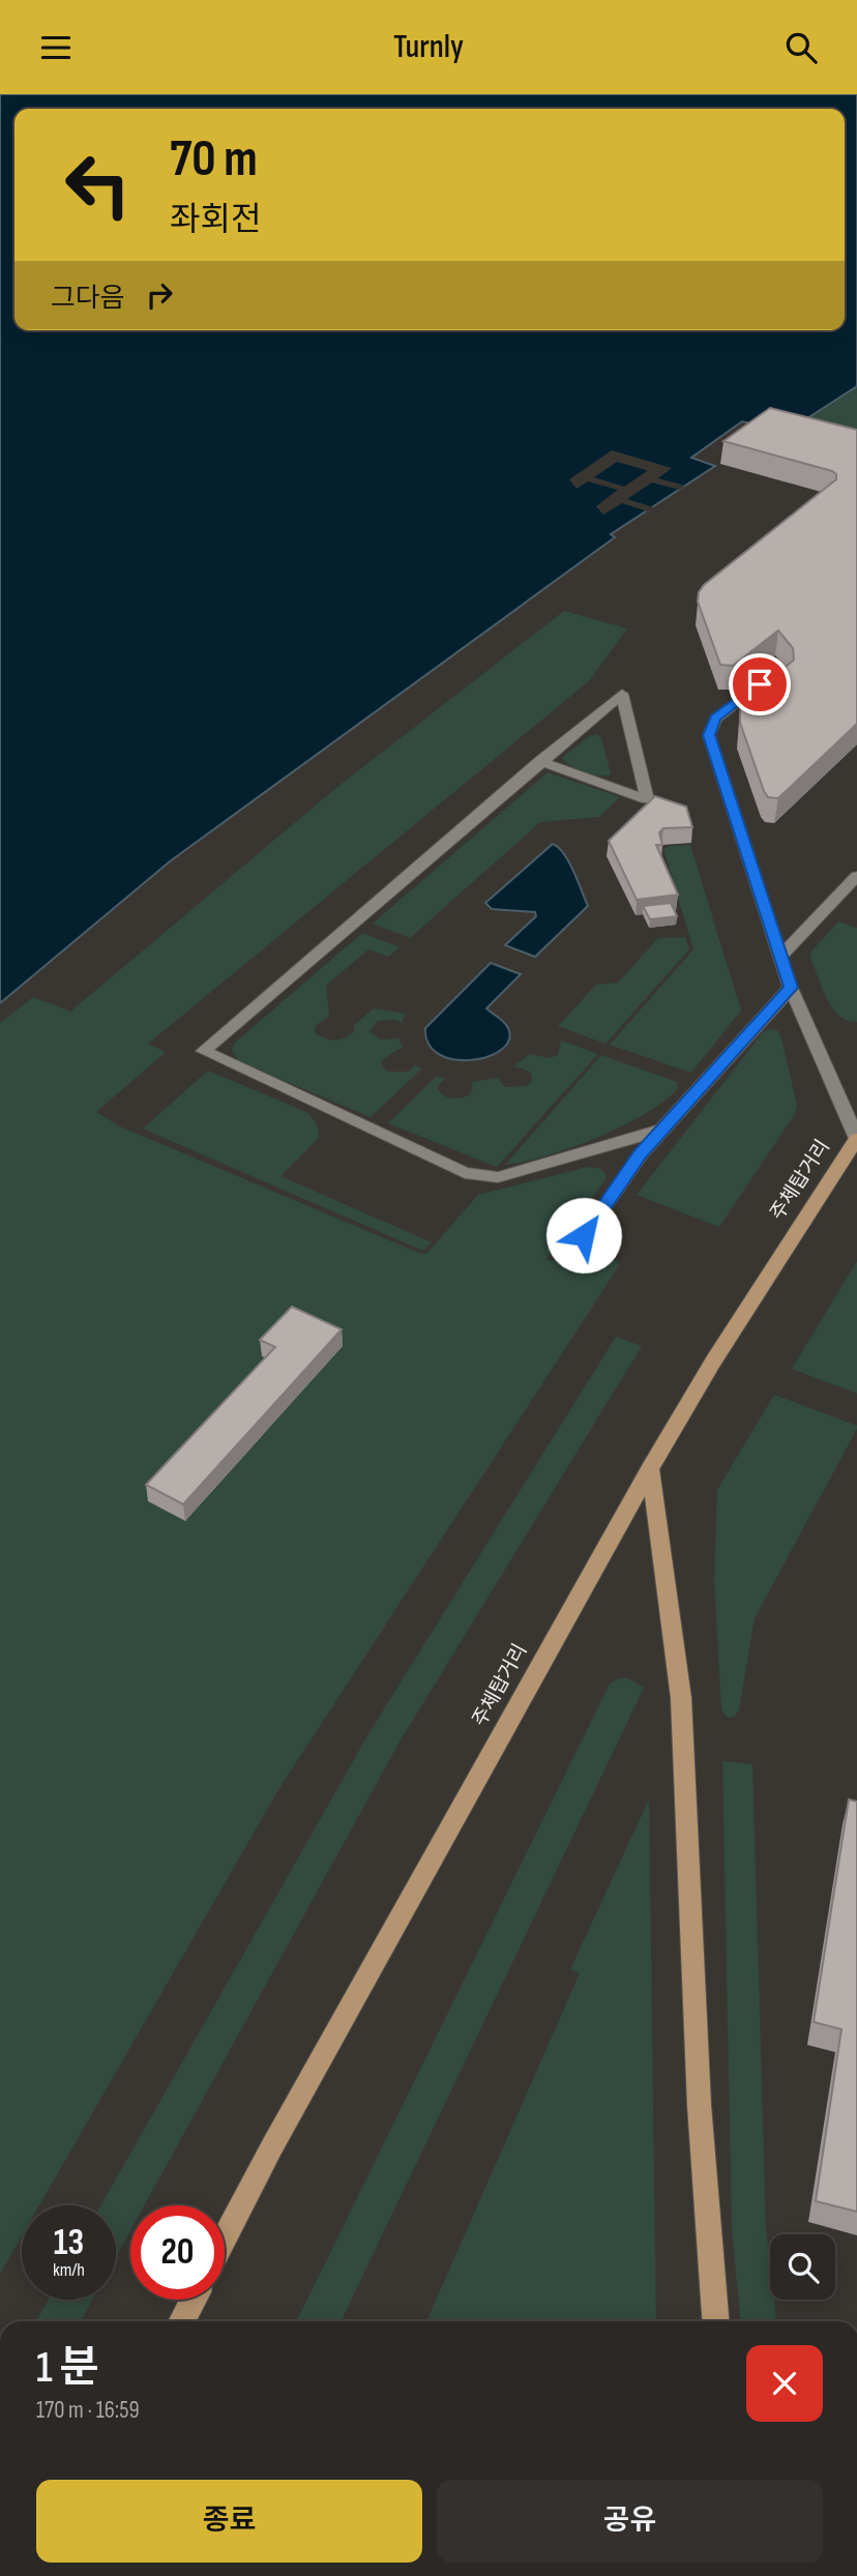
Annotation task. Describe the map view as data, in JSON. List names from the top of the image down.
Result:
{
  "streets": {
    "main road": ["주체탑거리"]
  },
  "page": {
    "header": "Turnly",
    "turn": ["70 m", "좌회전"],
    "then": "그다음",
    "speed": "13 km/h",
    "limit": "20",
    "heading": ["1 분", "170 m · 16:59"],
    "buttons": ["종료", "공유"]
  }
}
